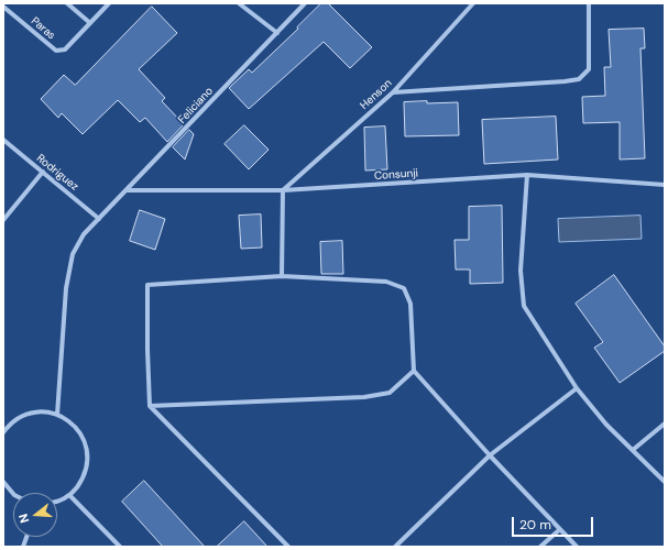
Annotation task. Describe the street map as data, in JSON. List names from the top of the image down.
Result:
{
  "streets": {
    "street": [
      "Paras",
      "Henson",
      "Feliciano",
      "Rodriguez",
      "Consunji"
    ]
  },
  "crossings": [
    ["Henson", "Consunji"],
    ["Feliciano", "Rodriguez"],
    ["Feliciano", "Consunji"]
  ],
  "scale_bar": "20 m",
  "north": "left"
}
